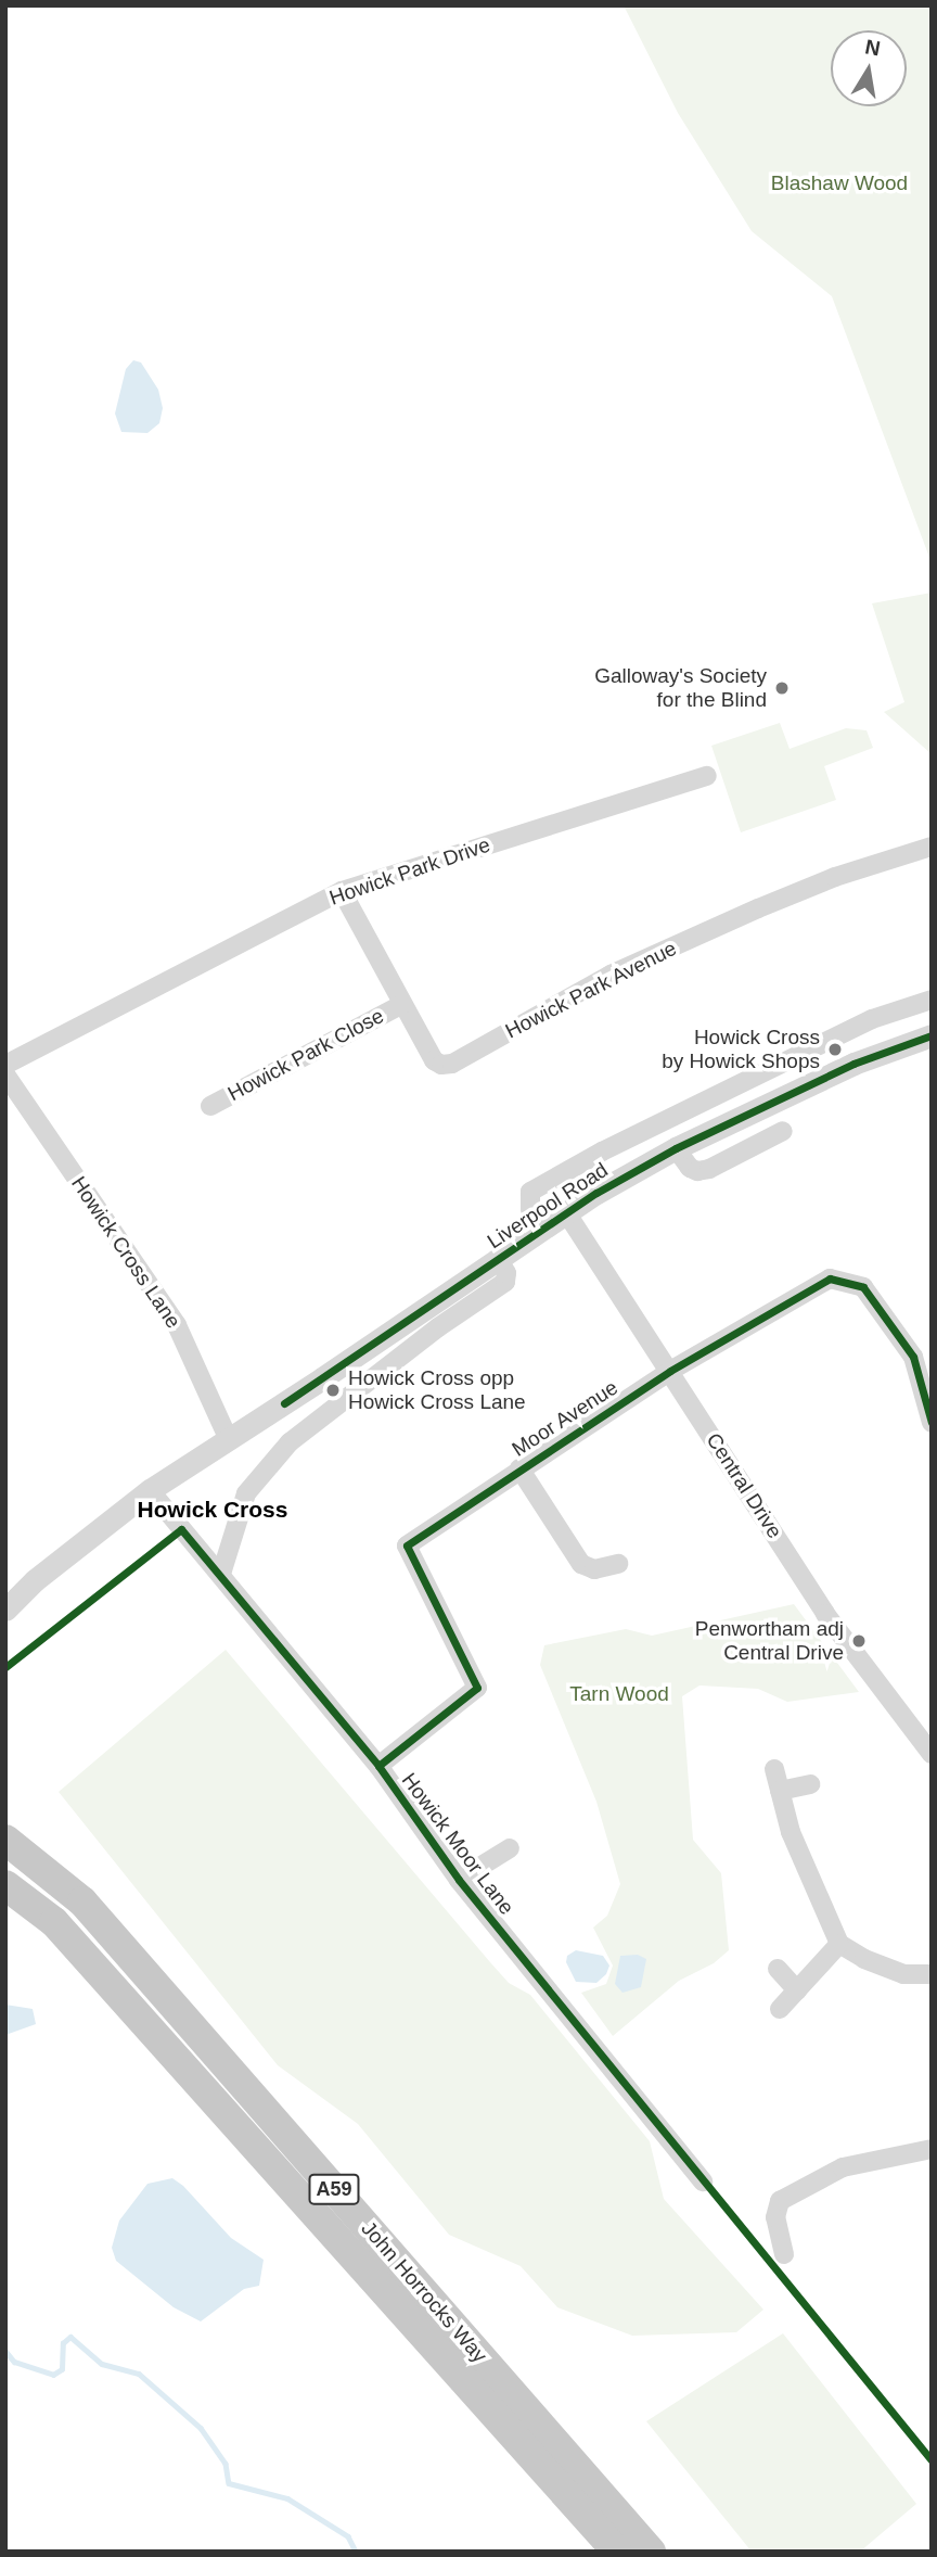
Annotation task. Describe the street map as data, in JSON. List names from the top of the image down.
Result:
{
  "streets": {
    "highway": ["A59", "John Horrocks Way"],
    "street": [
      "Howick Park Drive",
      "Howick Park Avenue",
      "Howick Park Close",
      "Liverpool Road",
      "Howick Cross Lane",
      "Moor Avenue",
      "Central Drive",
      "Howick Moor Lane"
    ]
  },
  "crossings": [
    ["Howick Park Drive", "Howick Park Avenue"],
    ["Howick Park Avenue", "Howick Park Close"],
    ["Liverpool Road", "Howick Cross Lane"],
    ["Liverpool Road", "Central Drive"],
    ["Liverpool Road", "Howick Moor Lane"],
    ["Moor Avenue", "Central Drive"],
    ["Moor Avenue", "Howick Moor Lane"]
  ],
  "districts": ["Howick Cross"],
  "parks": ["Blashaw Wood", "Tarn Wood"],
  "places": [
    "Galloway's Society for the Blind",
    "Howick Cross by Howick Shops",
    "Howick Cross opp Howick Cross Lane",
    "Penwortham adj Central Drive"
  ],
  "north": "top"
}
